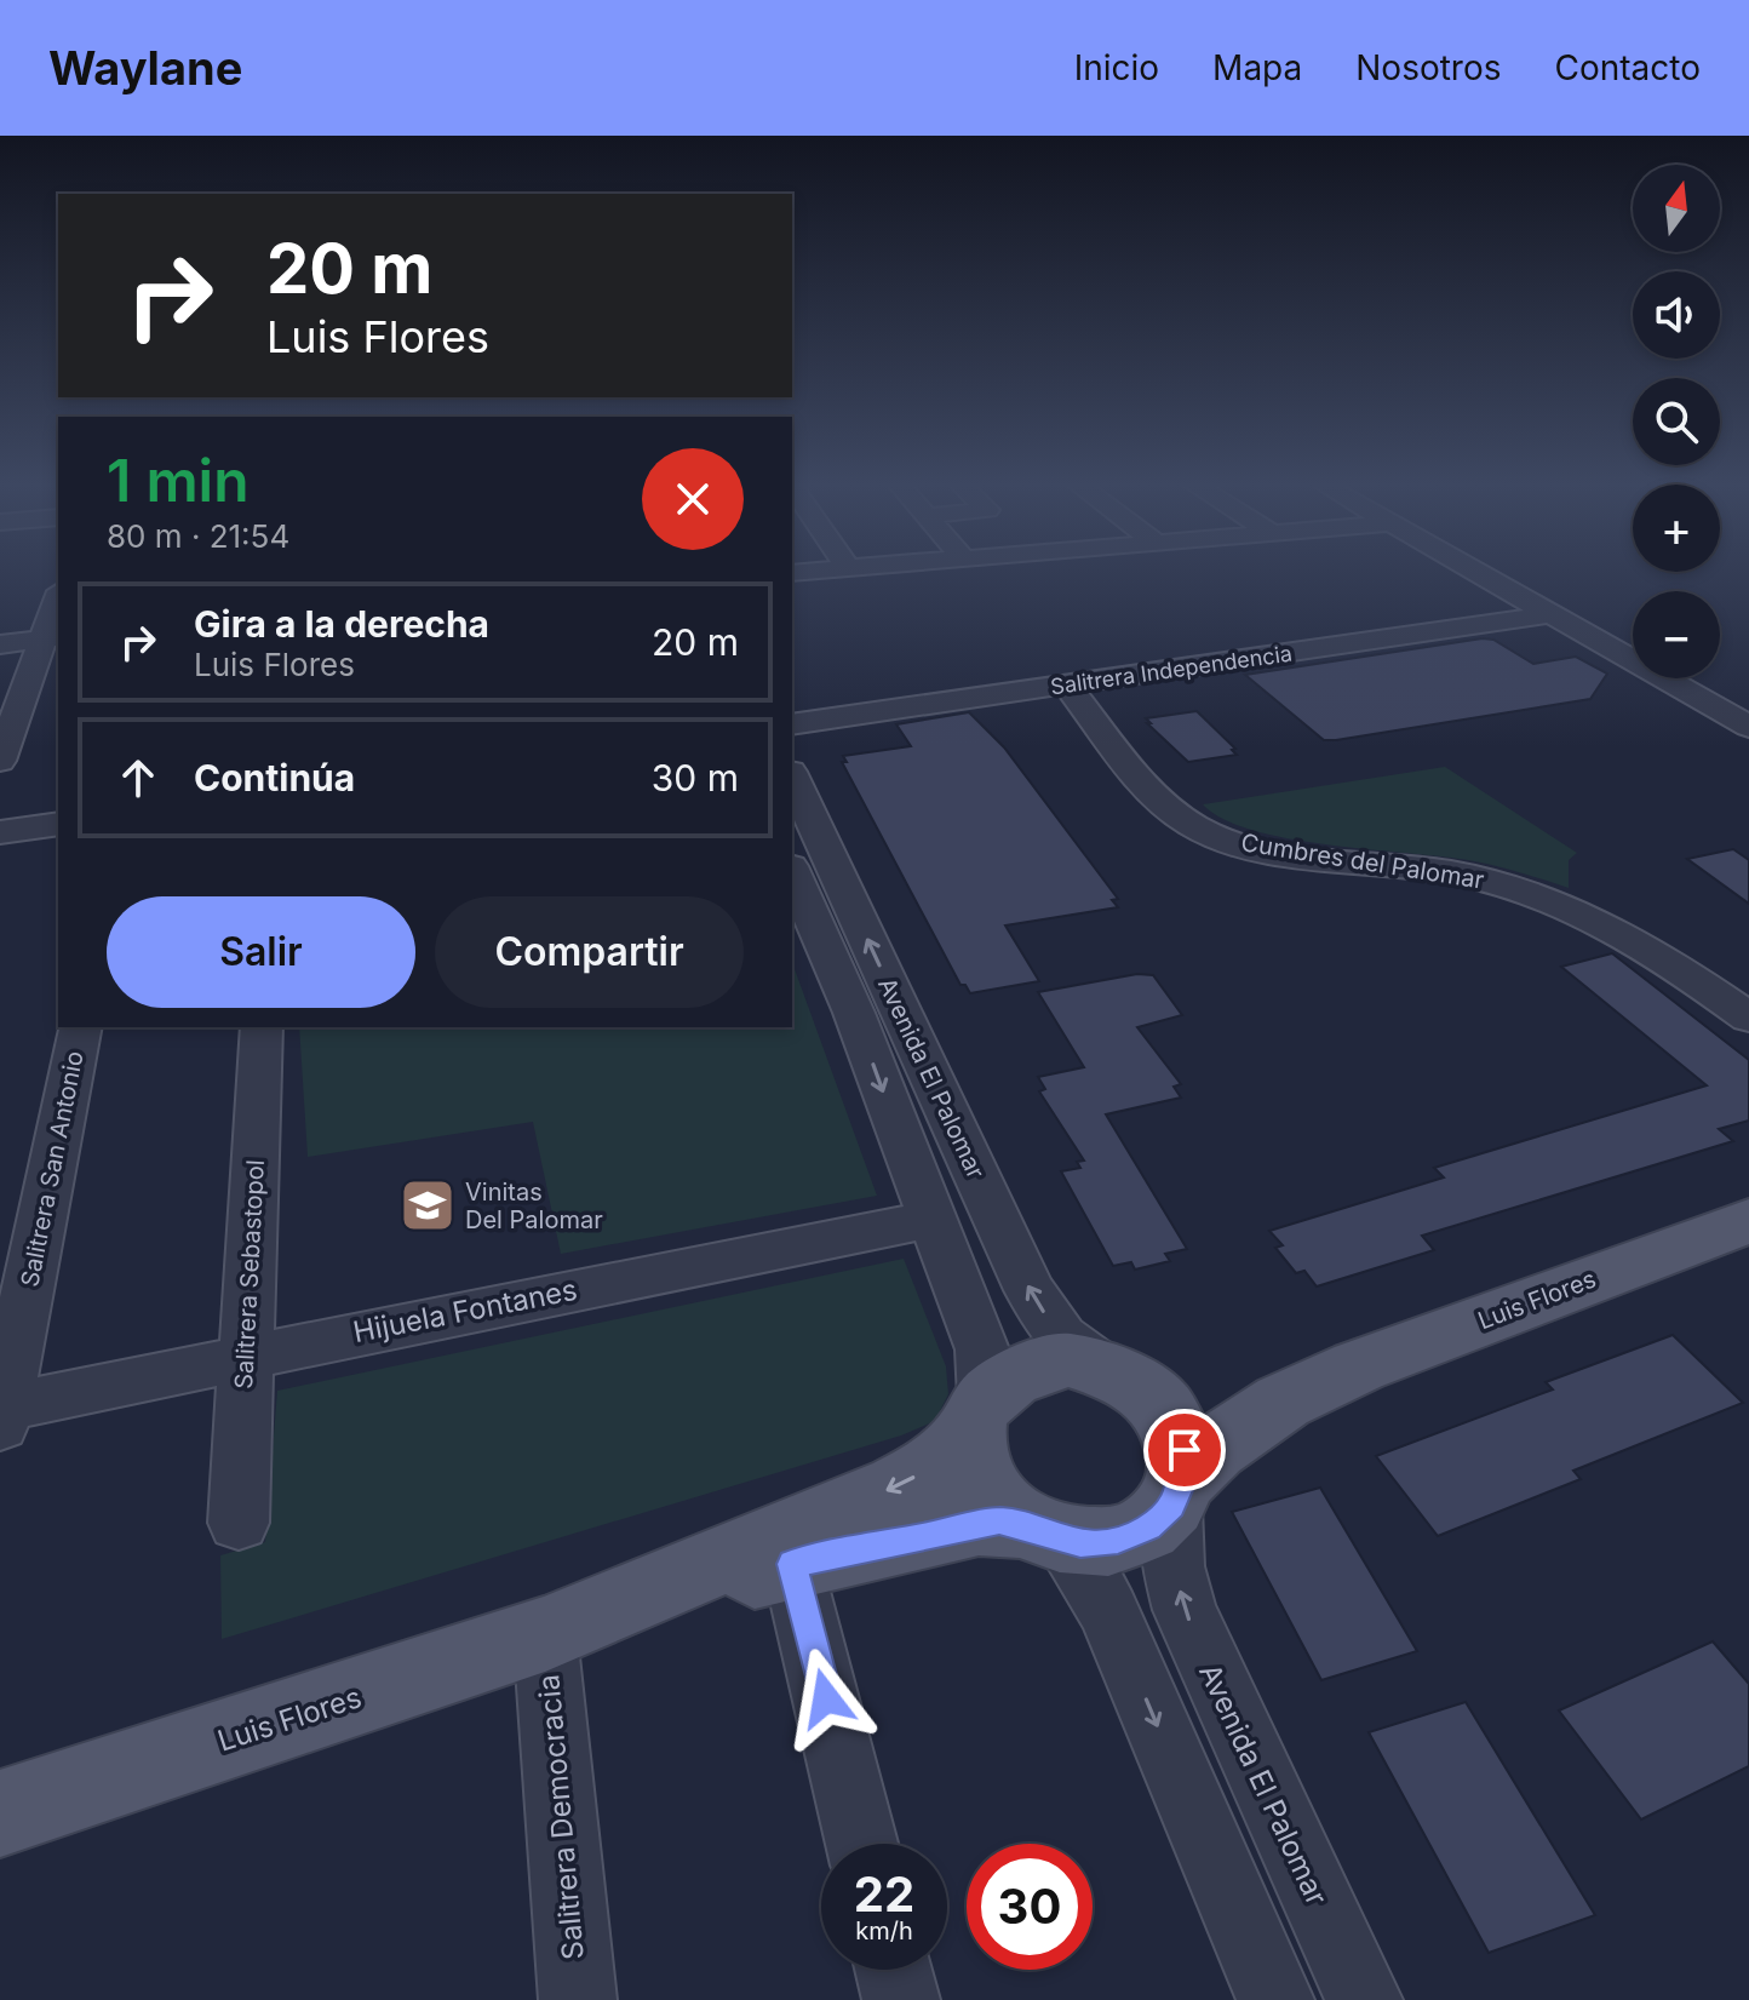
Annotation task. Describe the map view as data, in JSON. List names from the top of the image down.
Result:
{
  "streets": {
    "main road": ["Luis Flores"],
    "street": [
      "Salitrera Independencia",
      "Cumbres del Palomar",
      "Avenida El Palomar",
      "Salitrera San Antonio",
      "Salitrera Sebastopol",
      "Hijuela Fontanes",
      "Salitrera Democracia"
    ]
  },
  "crossings": [
    ["Salitrera Independencia", "Cumbres del Palomar"],
    ["Avenida El Palomar", "Luis Flores"],
    ["Avenida El Palomar", "Hijuela Fontanes"],
    ["Salitrera San Antonio", "Hijuela Fontanes"],
    ["Salitrera Sebastopol", "Hijuela Fontanes"],
    ["Luis Flores", "Salitrera Democracia"]
  ],
  "places": {
    "school or university": ["Vinitas Del Palomar"]
  },
  "north": "top",
  "page": {
    "header": "Waylane",
    "nav": [
      "Inicio",
      "Mapa",
      "Nosotros",
      "Contacto"
    ],
    "map_buttons": ["+", "−"],
    "turn": ["20 m", "Luis Flores"],
    "heading": ["1 min", "80 m · 21:54"],
    "list": [
      {
        "name": "Gira a la derecha",
        "note": "Luis Flores",
        "value": "20 m"
      },
      {
        "name": "Continúa",
        "value": "30 m"
      }
    ],
    "buttons": ["Salir", "Compartir"],
    "speed": "22 km/h",
    "limit": "30"
  }
}
